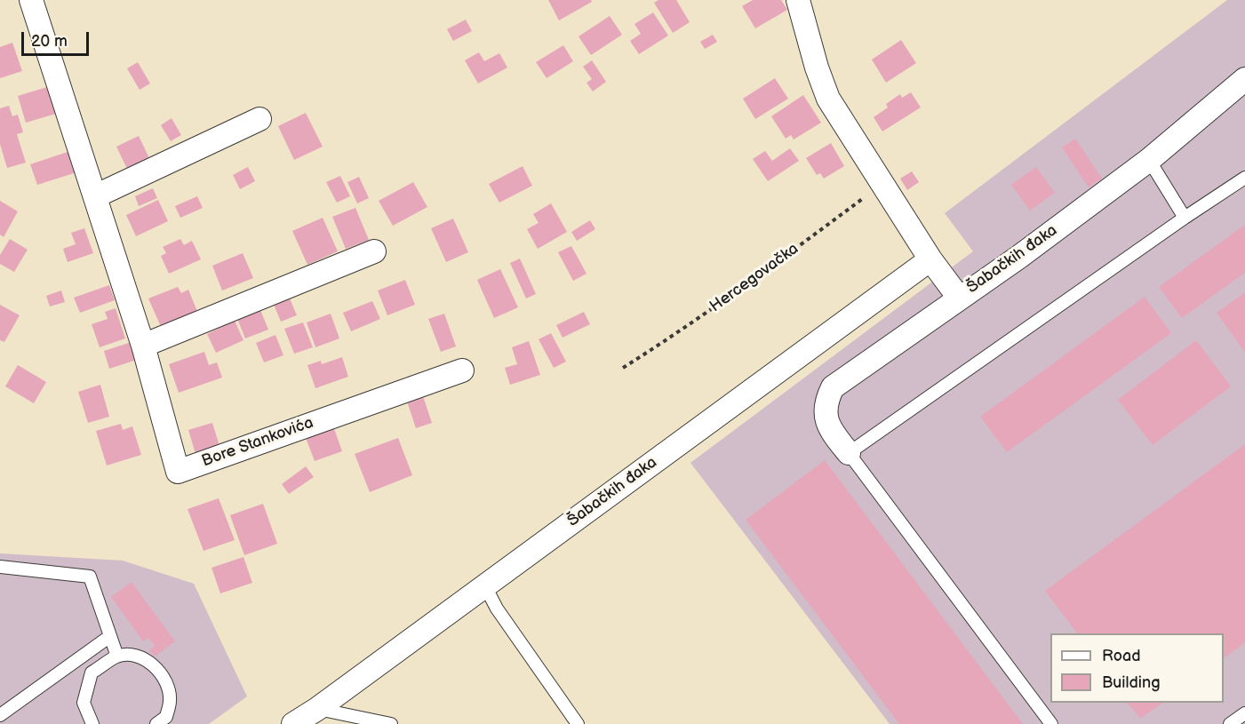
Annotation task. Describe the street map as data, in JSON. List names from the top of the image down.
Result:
{
  "streets": {
    "street": ["Šabačkih đaka", "Bore Stankovića"],
    "path": ["Hercegovačka"]
  },
  "legend": ["Road", "Building"],
  "scale_bar": "20 m"
}
